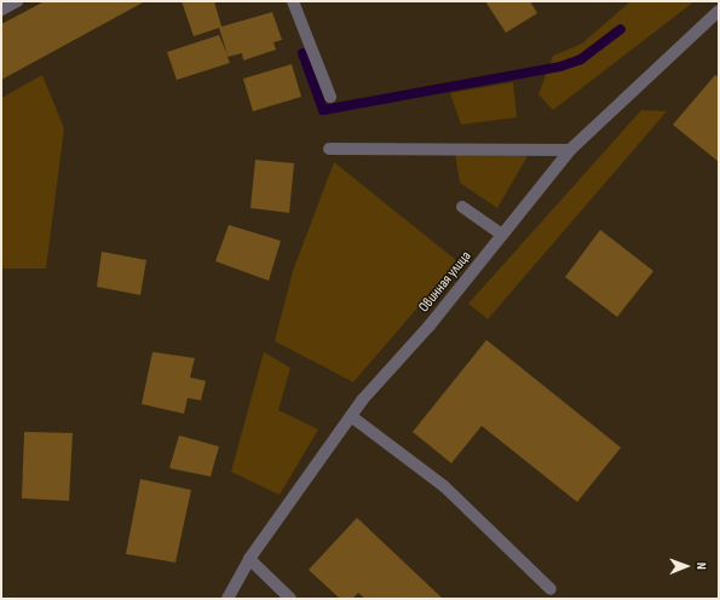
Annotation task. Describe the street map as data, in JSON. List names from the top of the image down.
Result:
{
  "streets": {
    "street": ["Овинная улица"]
  },
  "north": "right"
}
